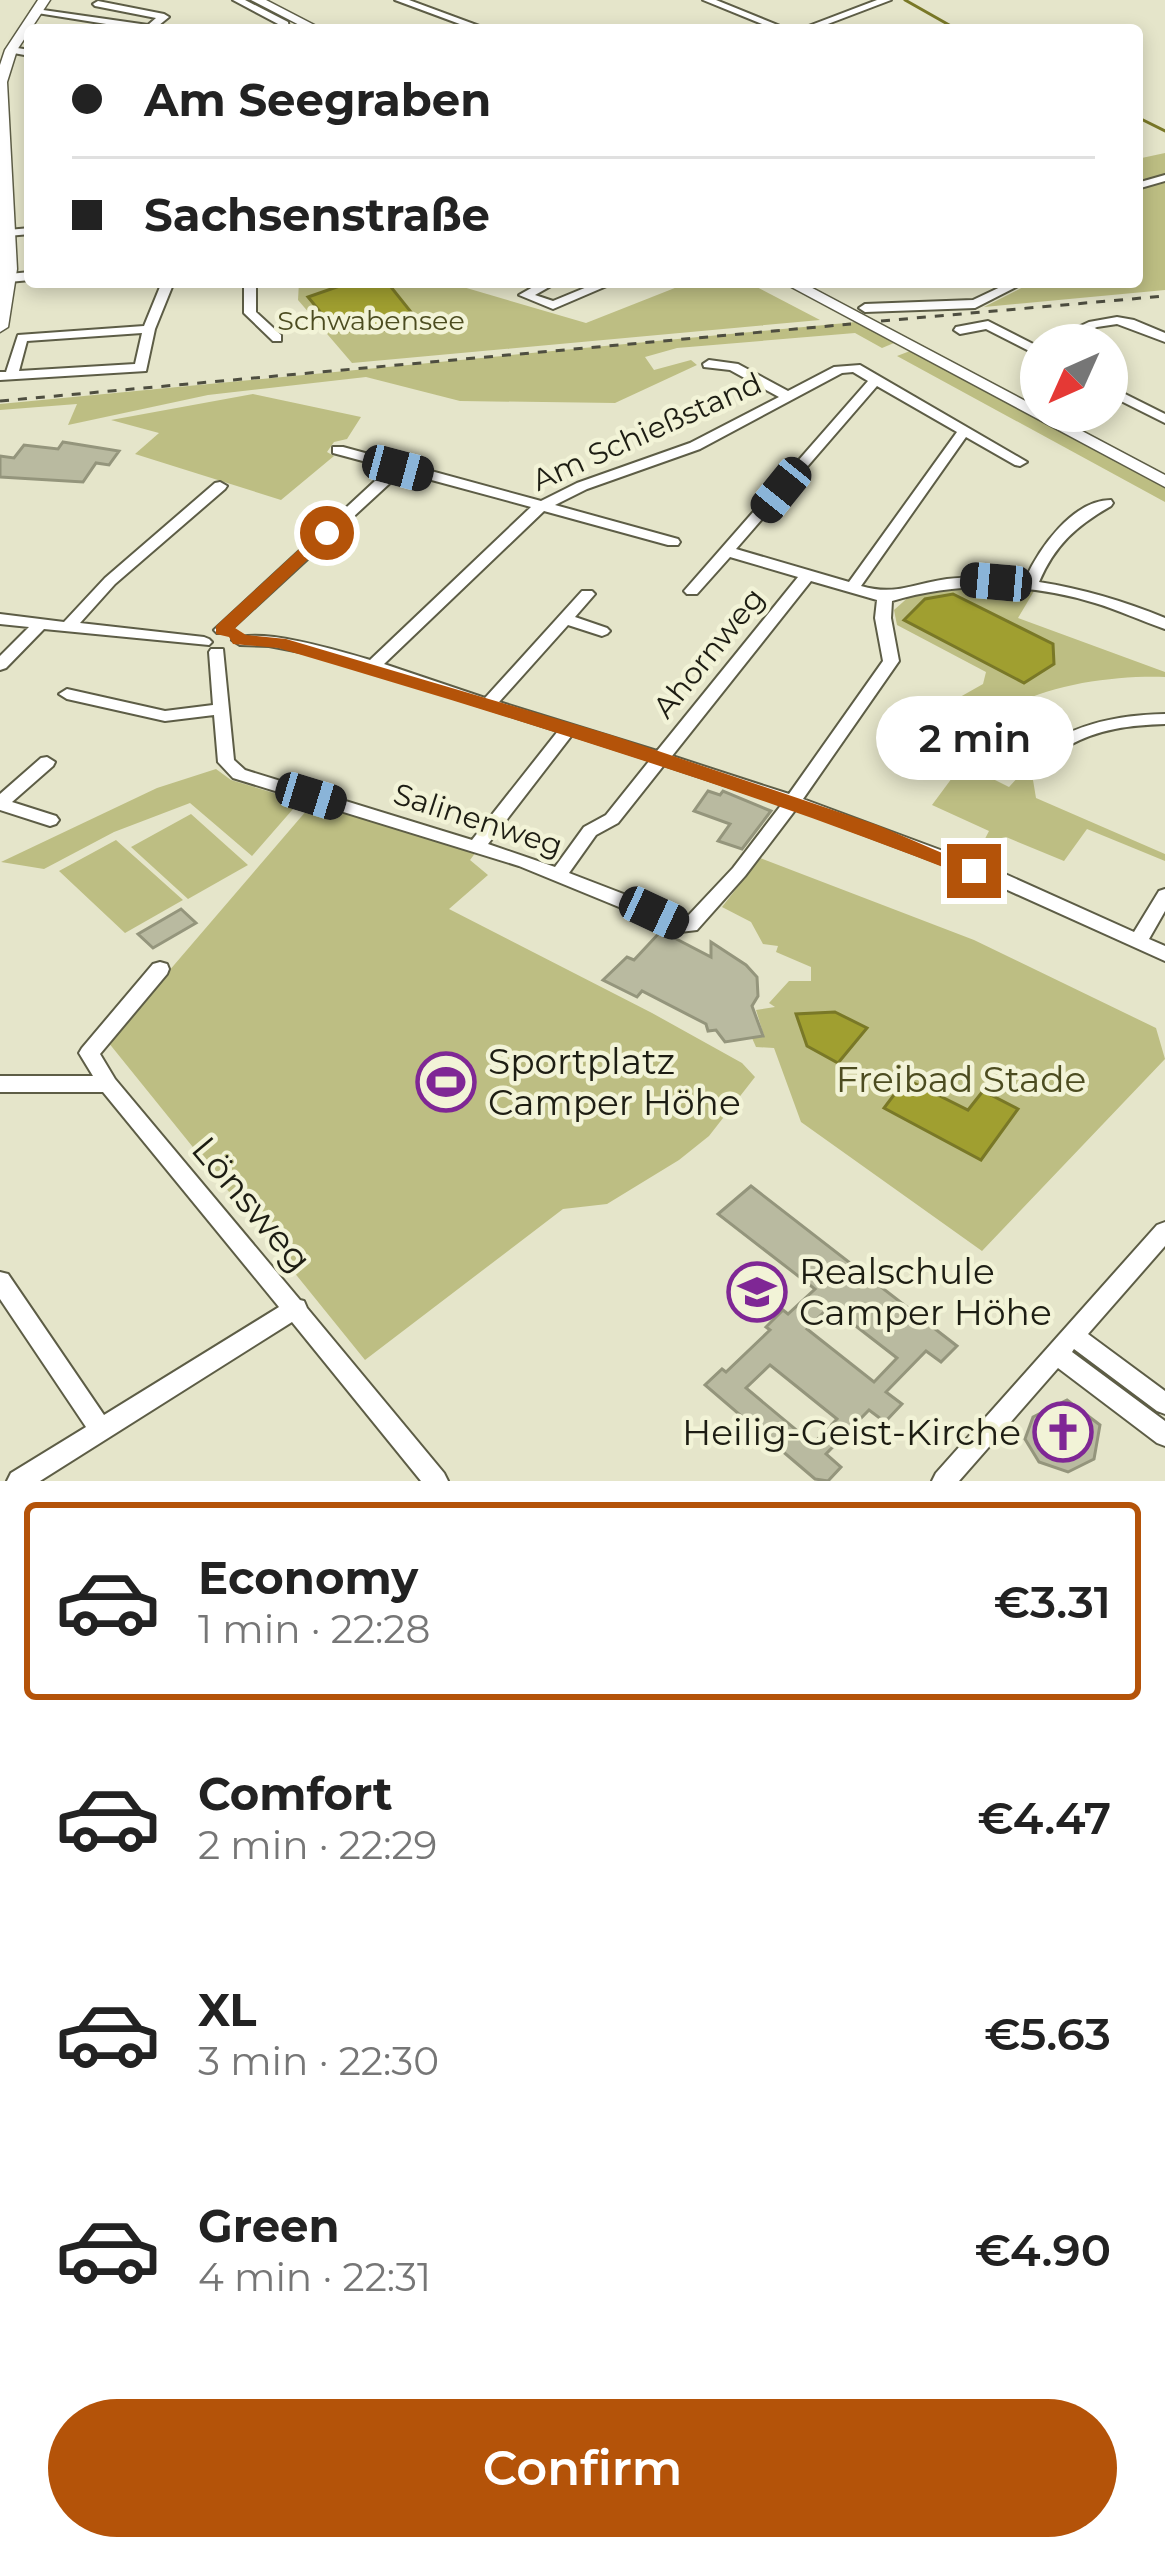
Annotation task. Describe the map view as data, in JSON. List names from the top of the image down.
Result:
{
  "streets": {
    "street": [
      "Am Schießstand",
      "Ahornweg",
      "Salinenweg",
      "Lönsweg"
    ]
  },
  "crossings": [
    ["Ahornweg", "Salinenweg"]
  ],
  "parks": ["Schwabensee", "Freibad Stade"],
  "places": {
    "sports": ["Sportplatz Camper Höhe"],
    "school or university": ["Realschule Camper Höhe"],
    "church": ["Heilig-Geist-Kirche"]
  },
  "north": "bottom left",
  "page": {
    "banner": ["Am Seegraben", "Sachsenstraße"],
    "bubble": "2 min",
    "list": [
      {
        "name": "Economy",
        "note": "1 min · 22:28",
        "value": "€3.31"
      },
      {
        "name": "Comfort",
        "note": "2 min · 22:29",
        "value": "€4.47"
      },
      {
        "name": "XL",
        "note": "3 min · 22:30",
        "value": "€5.63"
      },
      {
        "name": "Green",
        "note": "4 min · 22:31",
        "value": "€4.90"
      }
    ],
    "buttons": "Confirm"
  }
}
